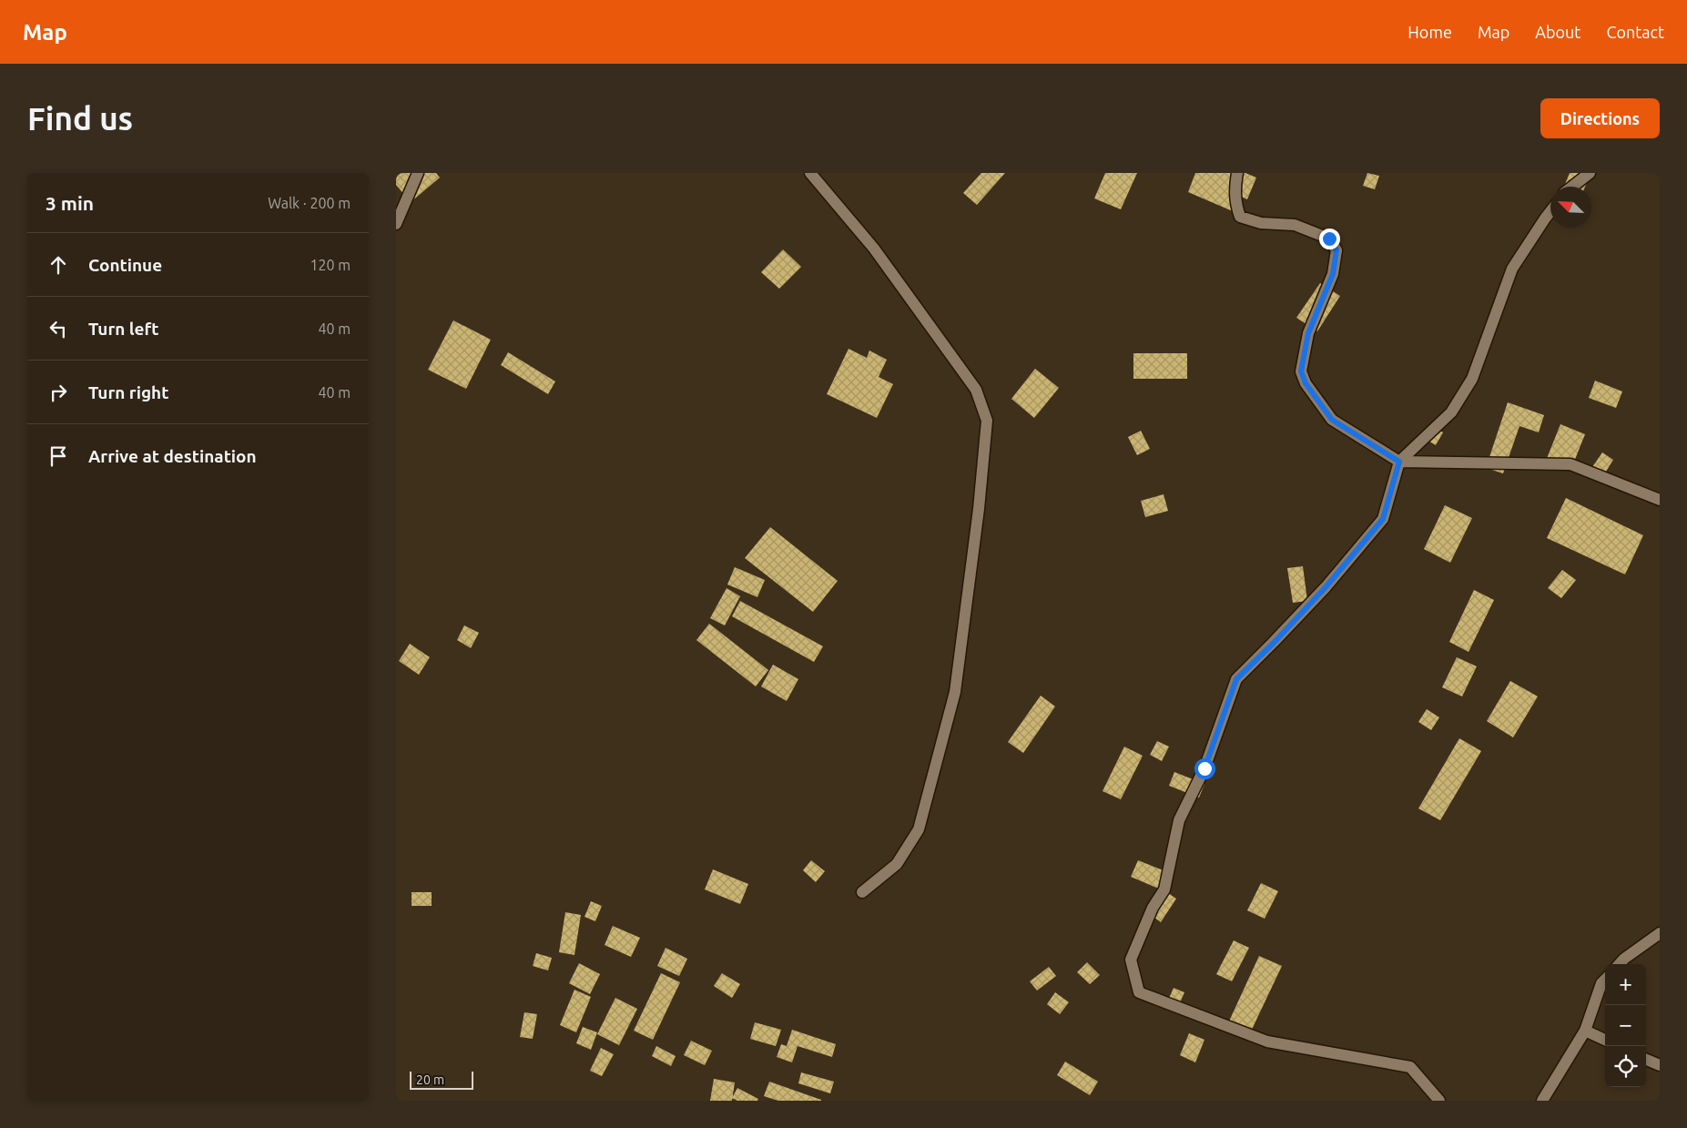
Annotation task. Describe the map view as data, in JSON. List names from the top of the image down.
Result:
{
  "scale_bar": "20 m",
  "north": "top left",
  "page": {
    "header": "Map",
    "nav": [
      "Home",
      "Map",
      "About",
      "Contact"
    ],
    "buttons": "Directions",
    "title": "Find us",
    "heading": ["3 min", "Walk · 200 m"],
    "list": [
      ["Continue", "120 m"],
      ["Turn left", "40 m"],
      ["Turn right", "40 m"],
      "Arrive at destination"
    ],
    "map_buttons": ["+", "−"],
    "scale": "20 m"
  }
}
